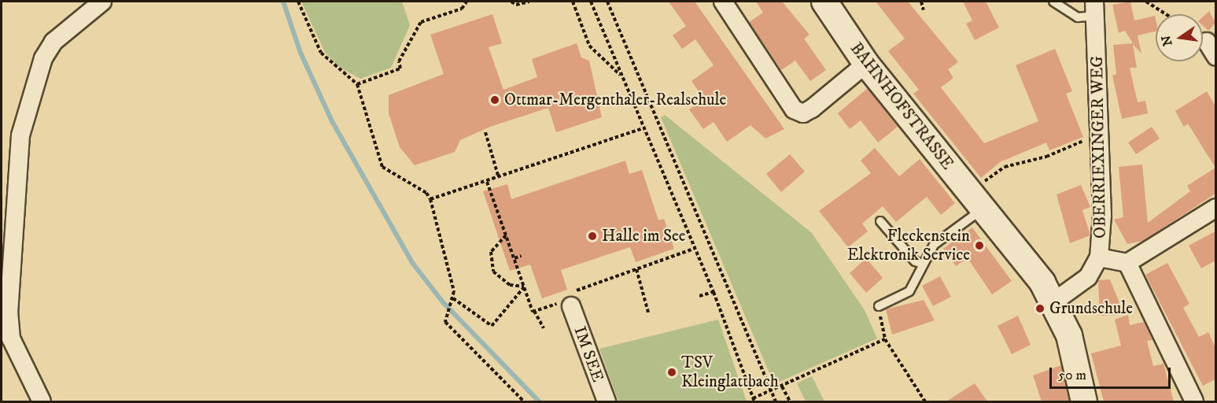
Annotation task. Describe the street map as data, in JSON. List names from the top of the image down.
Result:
{
  "streets": {
    "main road": ["BAHNHOFSTRASSE"],
    "street": ["OBERRIEXINGER WEG", "IM SEE"]
  },
  "crossings": [
    ["BAHNHOFSTRASSE", "OBERRIEXINGER WEG"]
  ],
  "places": [
    "Ottmar-Mergenthaler-Realschule",
    "Halle im See",
    "Fleckenstein Elektronik Service",
    "Grundschule",
    "TSV Kleinglattbach"
  ],
  "scale_bar": "50 m",
  "north": "left"
}
